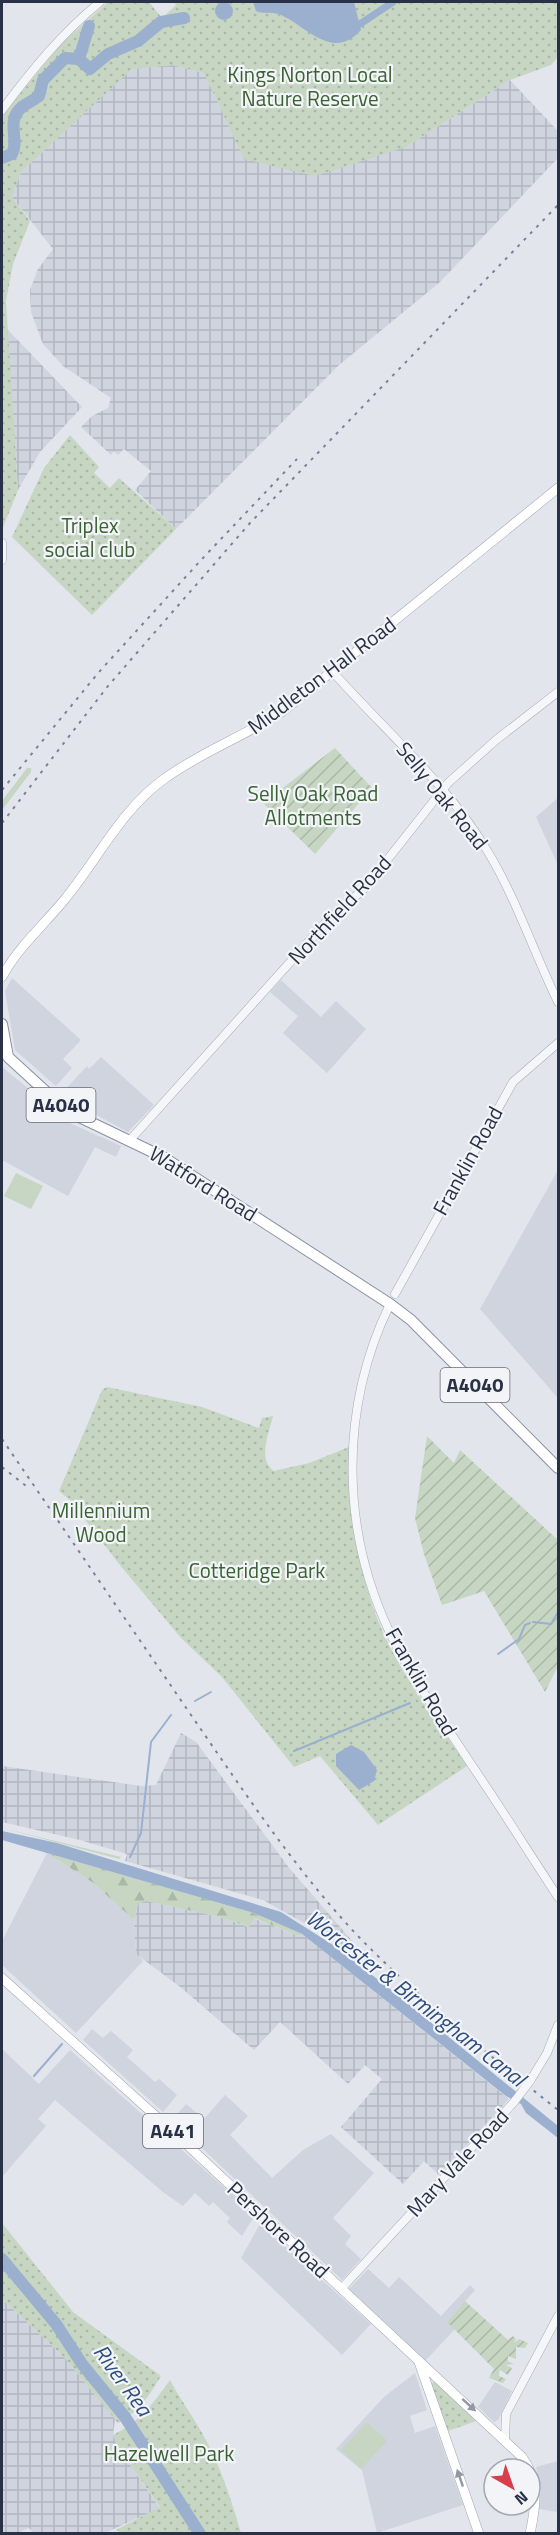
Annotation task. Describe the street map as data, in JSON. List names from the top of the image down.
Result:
{
  "streets": {
    "highway": ["A4040", "Watford Road"],
    "main road": ["Middleton Hall Road", "A441", "Pershore Road"],
    "street": [
      "Selly Oak Road",
      "Northfield Road",
      "Franklin Road",
      "Mary Vale Road"
    ]
  },
  "crossings": [
    ["Middleton Hall Road", "Selly Oak Road"],
    ["Selly Oak Road", "Northfield Road"],
    ["Northfield Road", "Watford Road"],
    ["A4040", "Franklin Road"],
    ["A4040", "Watford Road"],
    ["Franklin Road", "Watford Road"],
    ["A441", "Pershore Road"],
    ["Mary Vale Road", "Pershore Road"]
  ],
  "water": ["Worcester & Birmingham Canal", "River Rea"],
  "parks": [
    "Kings Norton Local Nature Reserve",
    "Triplex social club",
    "Selly Oak Road Allotments",
    "Millennium Wood",
    "Cotteridge Park",
    "Hazelwell Park"
  ],
  "north": "bottom right"
}
